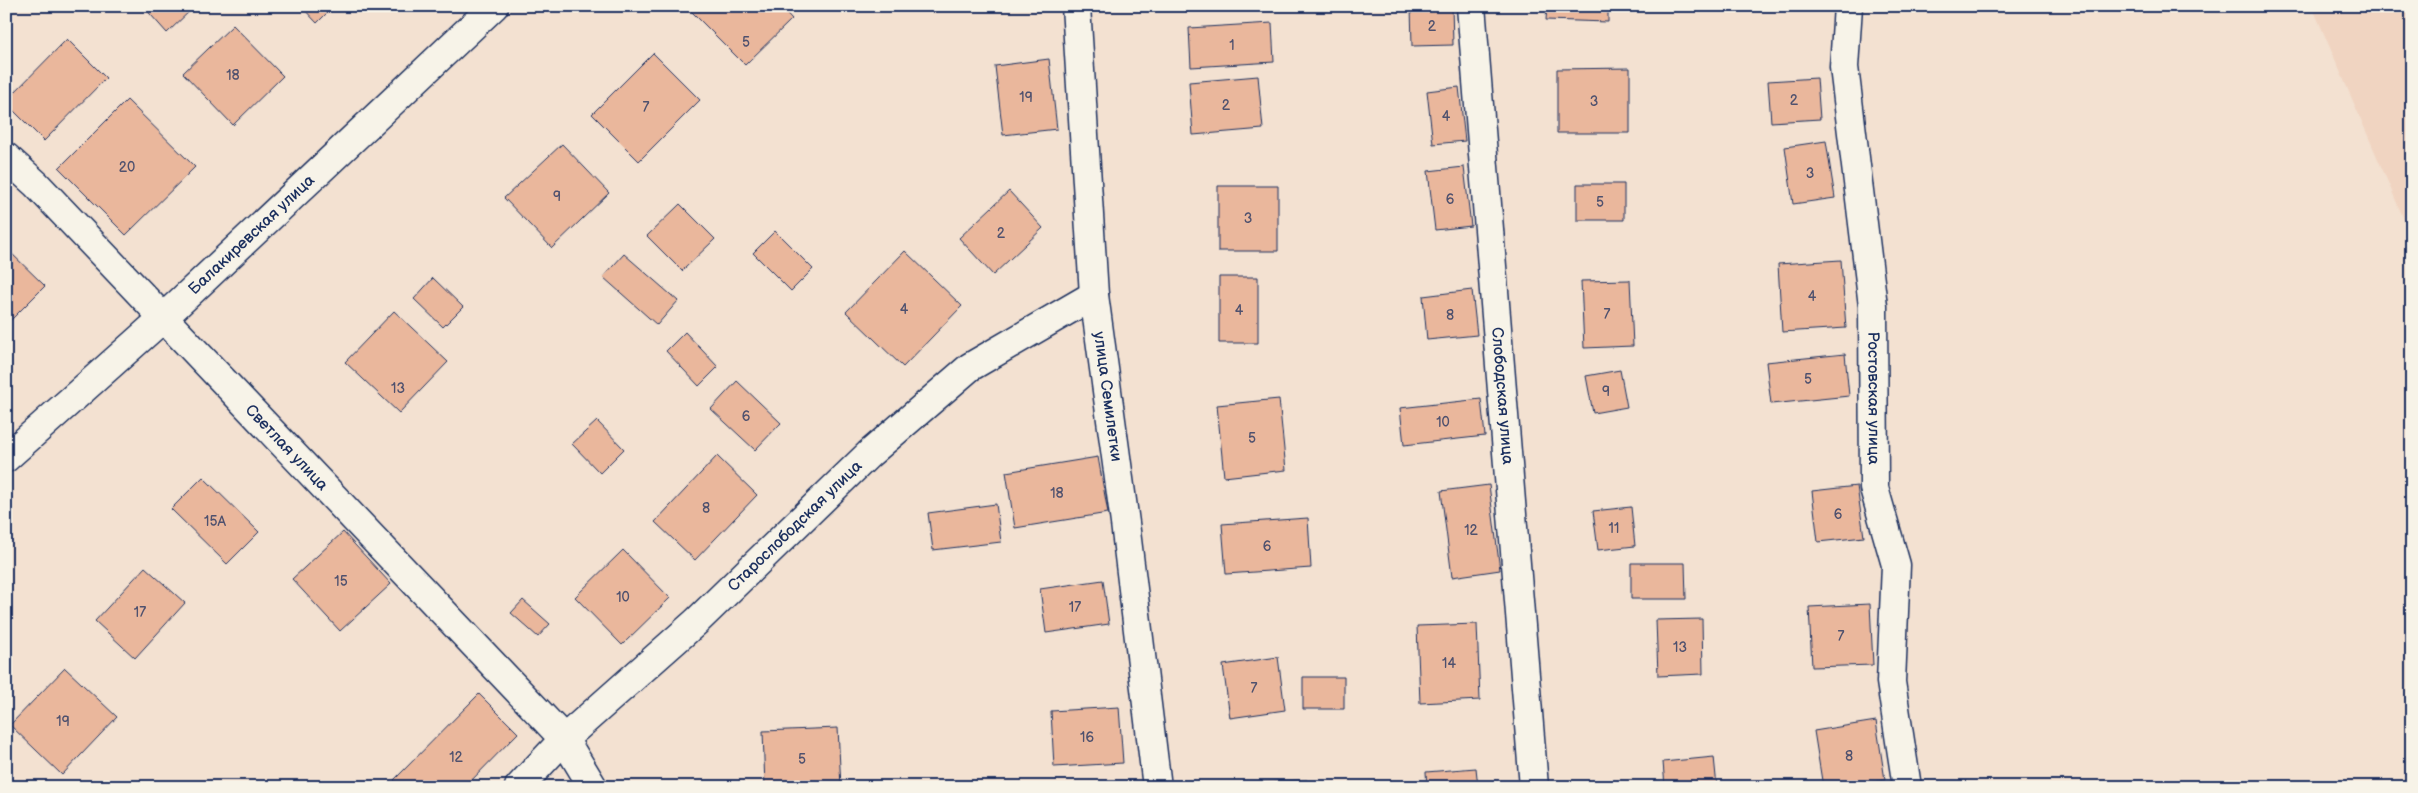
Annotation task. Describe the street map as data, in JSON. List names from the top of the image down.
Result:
{
  "streets": {
    "street": [
      "Балакиревская улица",
      "улица Семилетки",
      "Слободская улица",
      "Ростовская улица",
      "Светлая улица",
      "Старослободская улица"
    ]
  },
  "crossings": [
    ["Балакиревская улица", "Светлая улица"],
    ["улица Семилетки", "Старослободская улица"],
    ["Светлая улица", "Старослободская улица"]
  ],
  "house_numbers": [
    "2",
    "5",
    "1",
    "18",
    "19",
    "2",
    "3",
    "2",
    "7",
    "4",
    "20",
    "3",
    "9",
    "6",
    "5",
    "3",
    "2",
    "4",
    "4",
    "4",
    "7",
    "8",
    "5",
    "13",
    "9",
    "6",
    "10",
    "5",
    "18",
    "8",
    "6",
    "15А",
    "11",
    "12",
    "6",
    "15",
    "10",
    "17",
    "17",
    "7",
    "13",
    "14",
    "7",
    "19",
    "16",
    "8",
    "12",
    "5"
  ]
}
